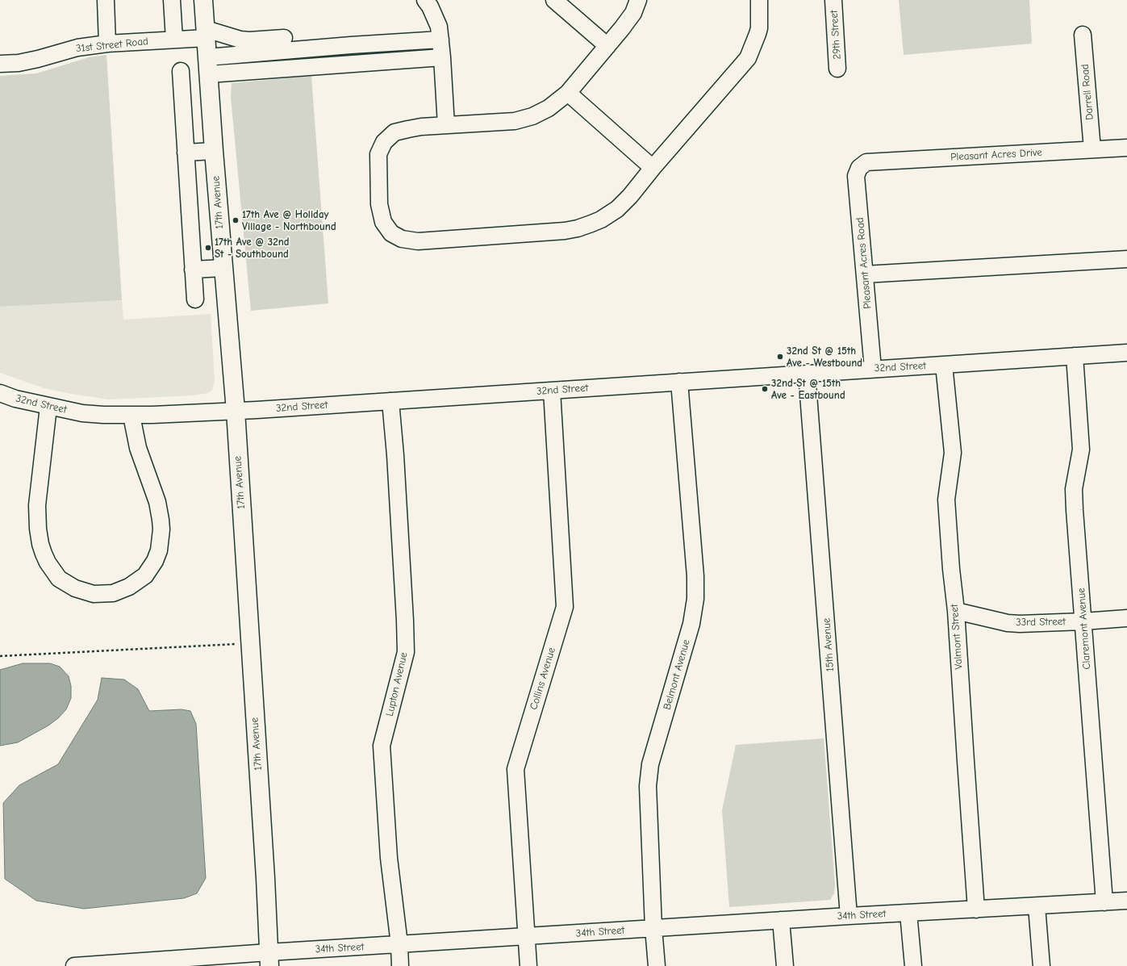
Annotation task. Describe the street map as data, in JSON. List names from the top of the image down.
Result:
{
  "streets": {
    "main road": ["17th Avenue"],
    "street": [
      "29th Street",
      "31st Street Road",
      "Darrell Road",
      "Pleasant Acres Drive",
      "Pleasant Acres Road",
      "32nd Street",
      "33rd Street",
      "Claremont Avenue",
      "Valmont Street",
      "15th Avenue",
      "Belmont Avenue",
      "Collins Avenue",
      "Lupton Avenue",
      "34th Street"
    ]
  },
  "crossings": [
    ["31st Street Road", "17th Avenue"],
    ["Darrell Road", "Pleasant Acres Drive"],
    ["Pleasant Acres Drive", "Pleasant Acres Road"],
    ["17th Avenue", "32nd Street"],
    ["17th Avenue", "34th Street"],
    ["Pleasant Acres Road", "32nd Street"],
    ["32nd Street", "Claremont Avenue"],
    ["32nd Street", "Valmont Street"],
    ["32nd Street", "15th Avenue"],
    ["32nd Street", "Belmont Avenue"],
    ["32nd Street", "Collins Avenue"],
    ["32nd Street", "Lupton Avenue"],
    ["33rd Street", "Claremont Avenue"],
    ["33rd Street", "Valmont Street"],
    ["Claremont Avenue", "34th Street"],
    ["Valmont Street", "34th Street"],
    ["15th Avenue", "34th Street"],
    ["Belmont Avenue", "34th Street"],
    ["Collins Avenue", "34th Street"],
    ["Lupton Avenue", "34th Street"]
  ],
  "places": [
    "17th Ave @ Holiday Village - Northbound",
    "17th Ave @ 32nd St - Southbound",
    "32nd St @ 15th Ave - Westbound",
    "32nd St @ 15th Ave - Eastbound"
  ]
}
